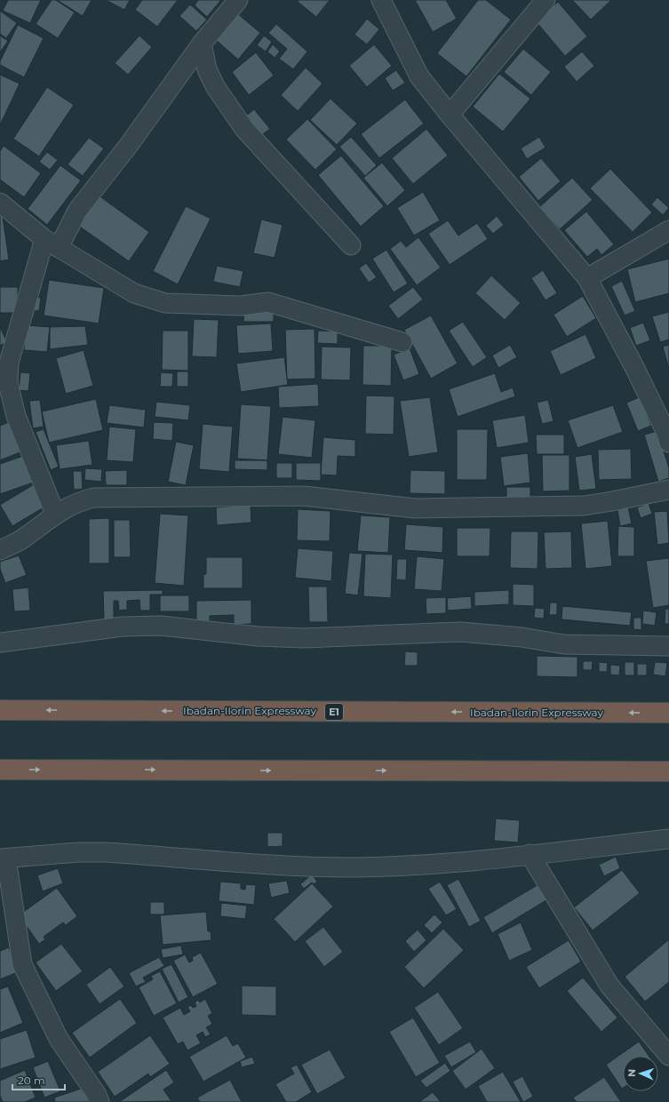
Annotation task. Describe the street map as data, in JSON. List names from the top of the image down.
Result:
{
  "streets": {
    "highway": ["Ibadan-Ilorin Expressway", "E1"]
  },
  "scale_bar": "20 m",
  "north": "left"
}
